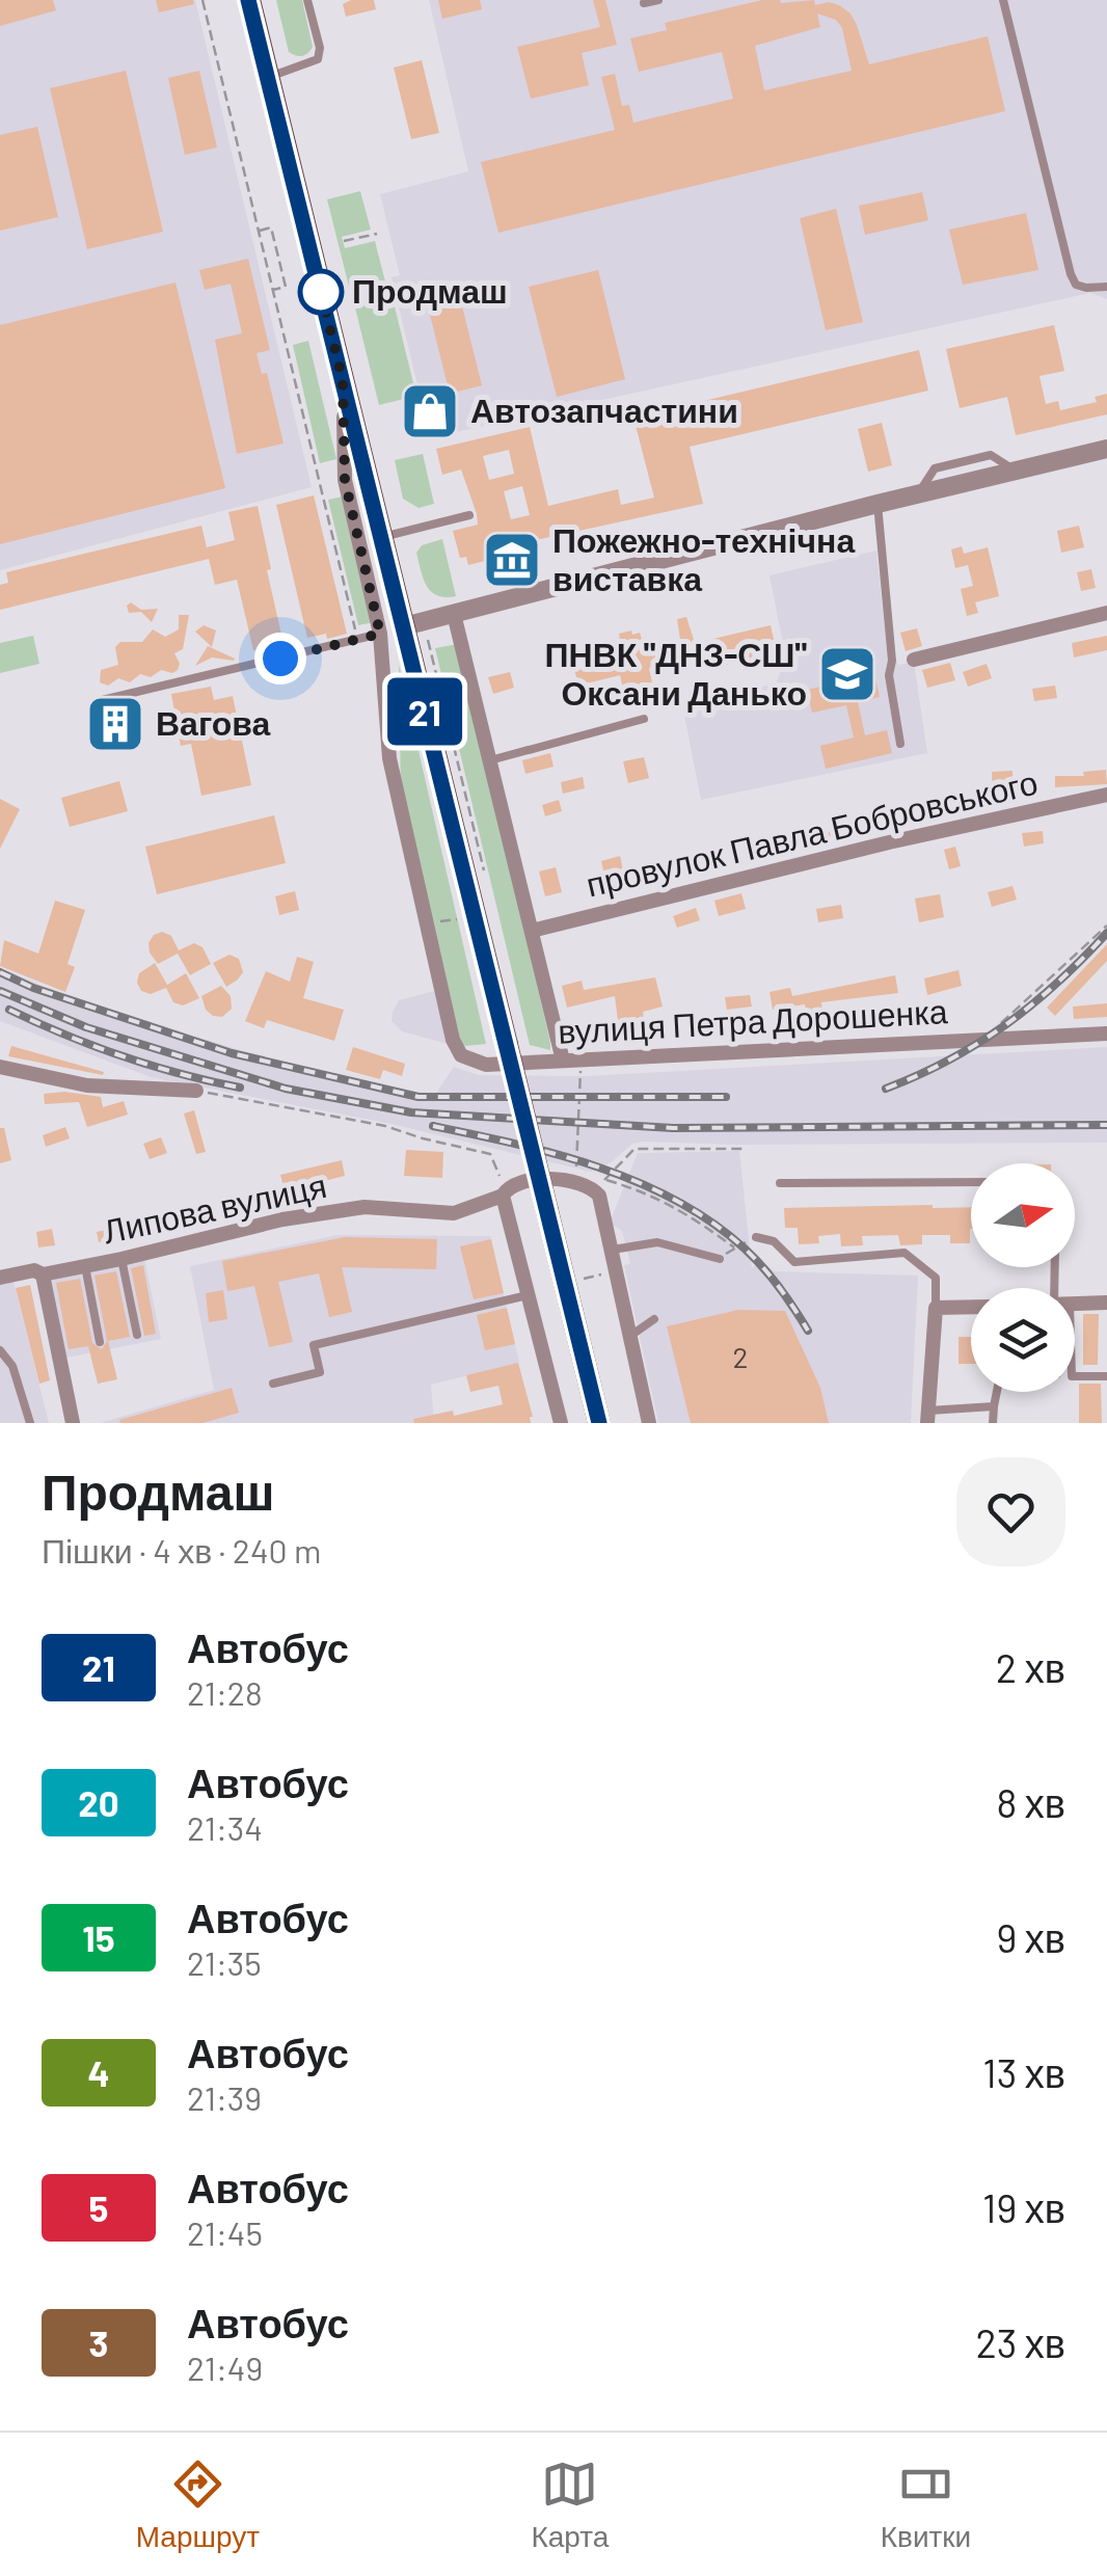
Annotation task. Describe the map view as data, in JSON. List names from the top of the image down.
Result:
{
  "streets": {
    "street": ["провулок Павла Бобровського", "вулиця Петра Дорошенка", "Липова вулиця"]
  },
  "places": {
    "other": ["Продмаш"],
    "shop": ["Автозапчастини"],
    "museum": ["Пожежно-технічна виставка"],
    "school or university": ["ПНВК \"ДНЗ-СШ\" Оксани Данько"],
    "building": ["Вагова"]
  },
  "lines": ["bus line 21"],
  "house_numbers": ["2"],
  "north": "right",
  "page": {
    "on_map": "21",
    "heading": ["Продмаш", "Пішки · 4 хв · 240 m"],
    "list": [
      {
        "mark": "21",
        "name": "Автобус",
        "note": "21:28",
        "value": "2 хв"
      },
      {
        "mark": "20",
        "name": "Автобус",
        "note": "21:34",
        "value": "8 хв"
      },
      {
        "mark": "15",
        "name": "Автобус",
        "note": "21:35",
        "value": "9 хв"
      },
      {
        "mark": "4",
        "name": "Автобус",
        "note": "21:39",
        "value": "13 хв"
      },
      {
        "mark": "5",
        "name": "Автобус",
        "note": "21:45",
        "value": "19 хв"
      },
      {
        "mark": "3",
        "name": "Автобус",
        "note": "21:49",
        "value": "23 хв"
      }
    ],
    "tabs": ["Маршрут", "Карта", "Квитки"]
  }
}
